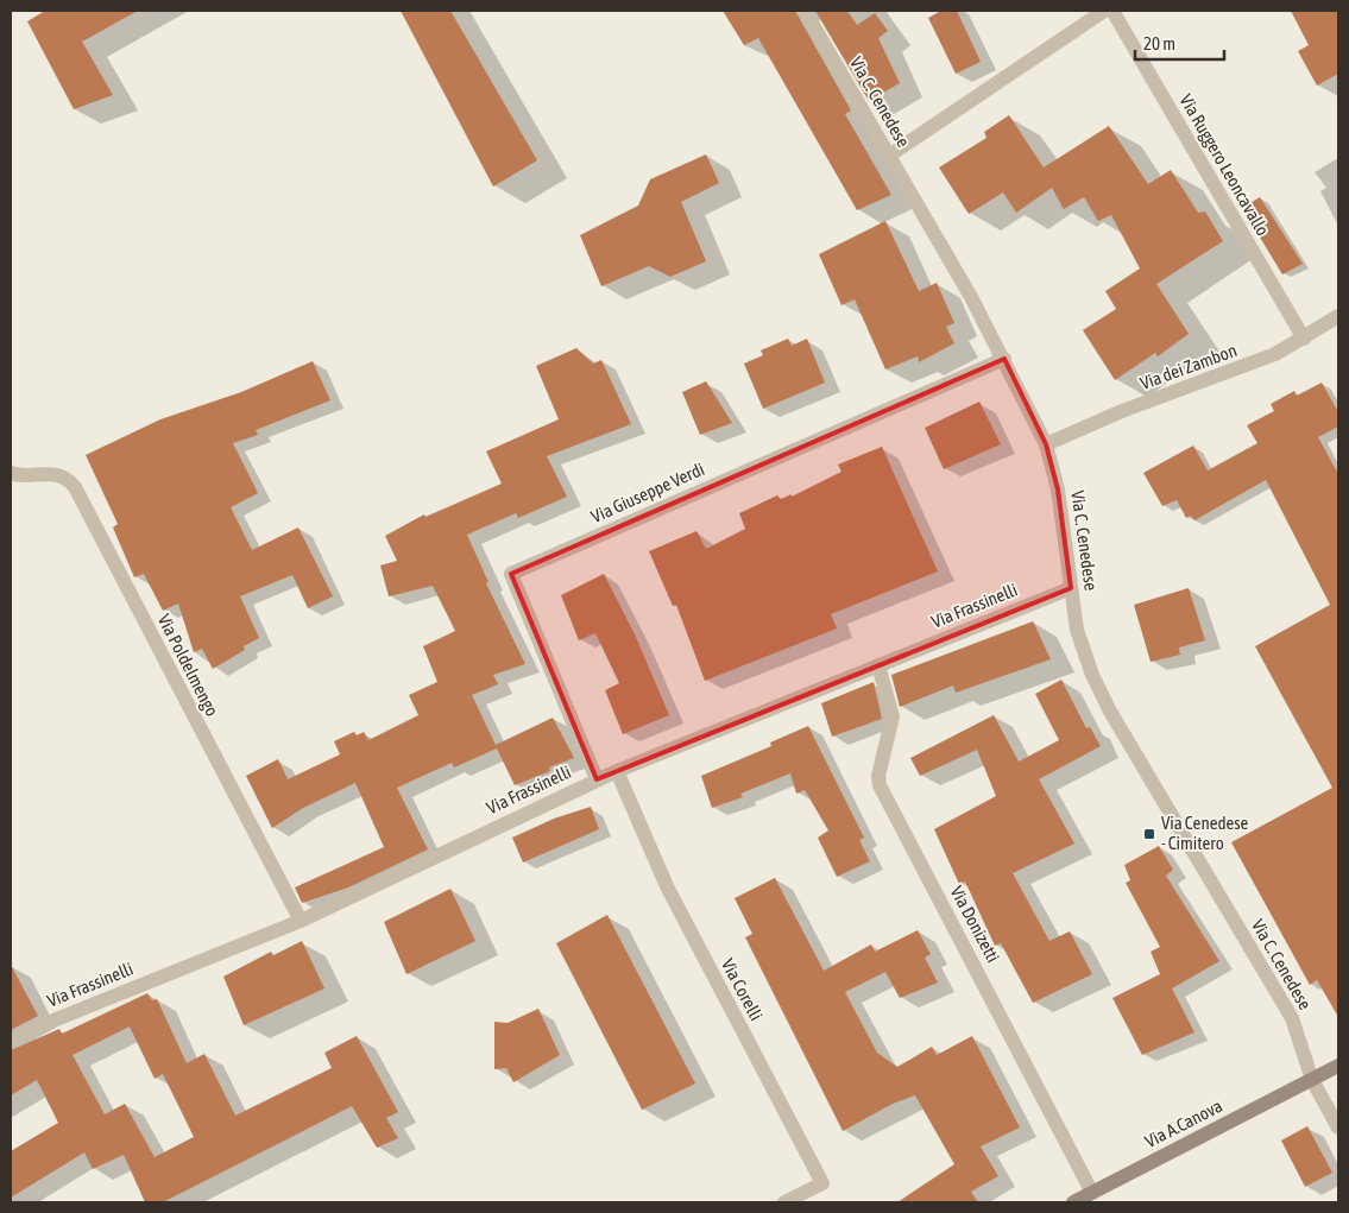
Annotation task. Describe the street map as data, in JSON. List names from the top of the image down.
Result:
{
  "streets": {
    "street": [
      "Via C. Cenedese",
      "Via Ruggero Leoncavallo",
      "Via dei Zambon",
      "Via Giuseppe Verdi",
      "Via Frassinelli",
      "Via Poldelmengo",
      "Via Donizetti",
      "Via Corelli",
      "Via A.Canova"
    ]
  },
  "crossings": [
    ["Via C. Cenedese", "Via dei Zambon"],
    ["Via C. Cenedese", "Via Giuseppe Verdi"],
    ["Via C. Cenedese", "Via Frassinelli"],
    ["Via C. Cenedese", "Via A.Canova"],
    ["Via Ruggero Leoncavallo", "Via dei Zambon"],
    ["Via Giuseppe Verdi", "Via Frassinelli"],
    ["Via Frassinelli", "Via Poldelmengo"],
    ["Via Frassinelli", "Via Donizetti"],
    ["Via Frassinelli", "Via Corelli"],
    ["Via Donizetti", "Via A.Canova"]
  ],
  "places": {
    "transit": ["Via Cenedese - Cimitero"]
  },
  "scale_bar": "20 m"
}
